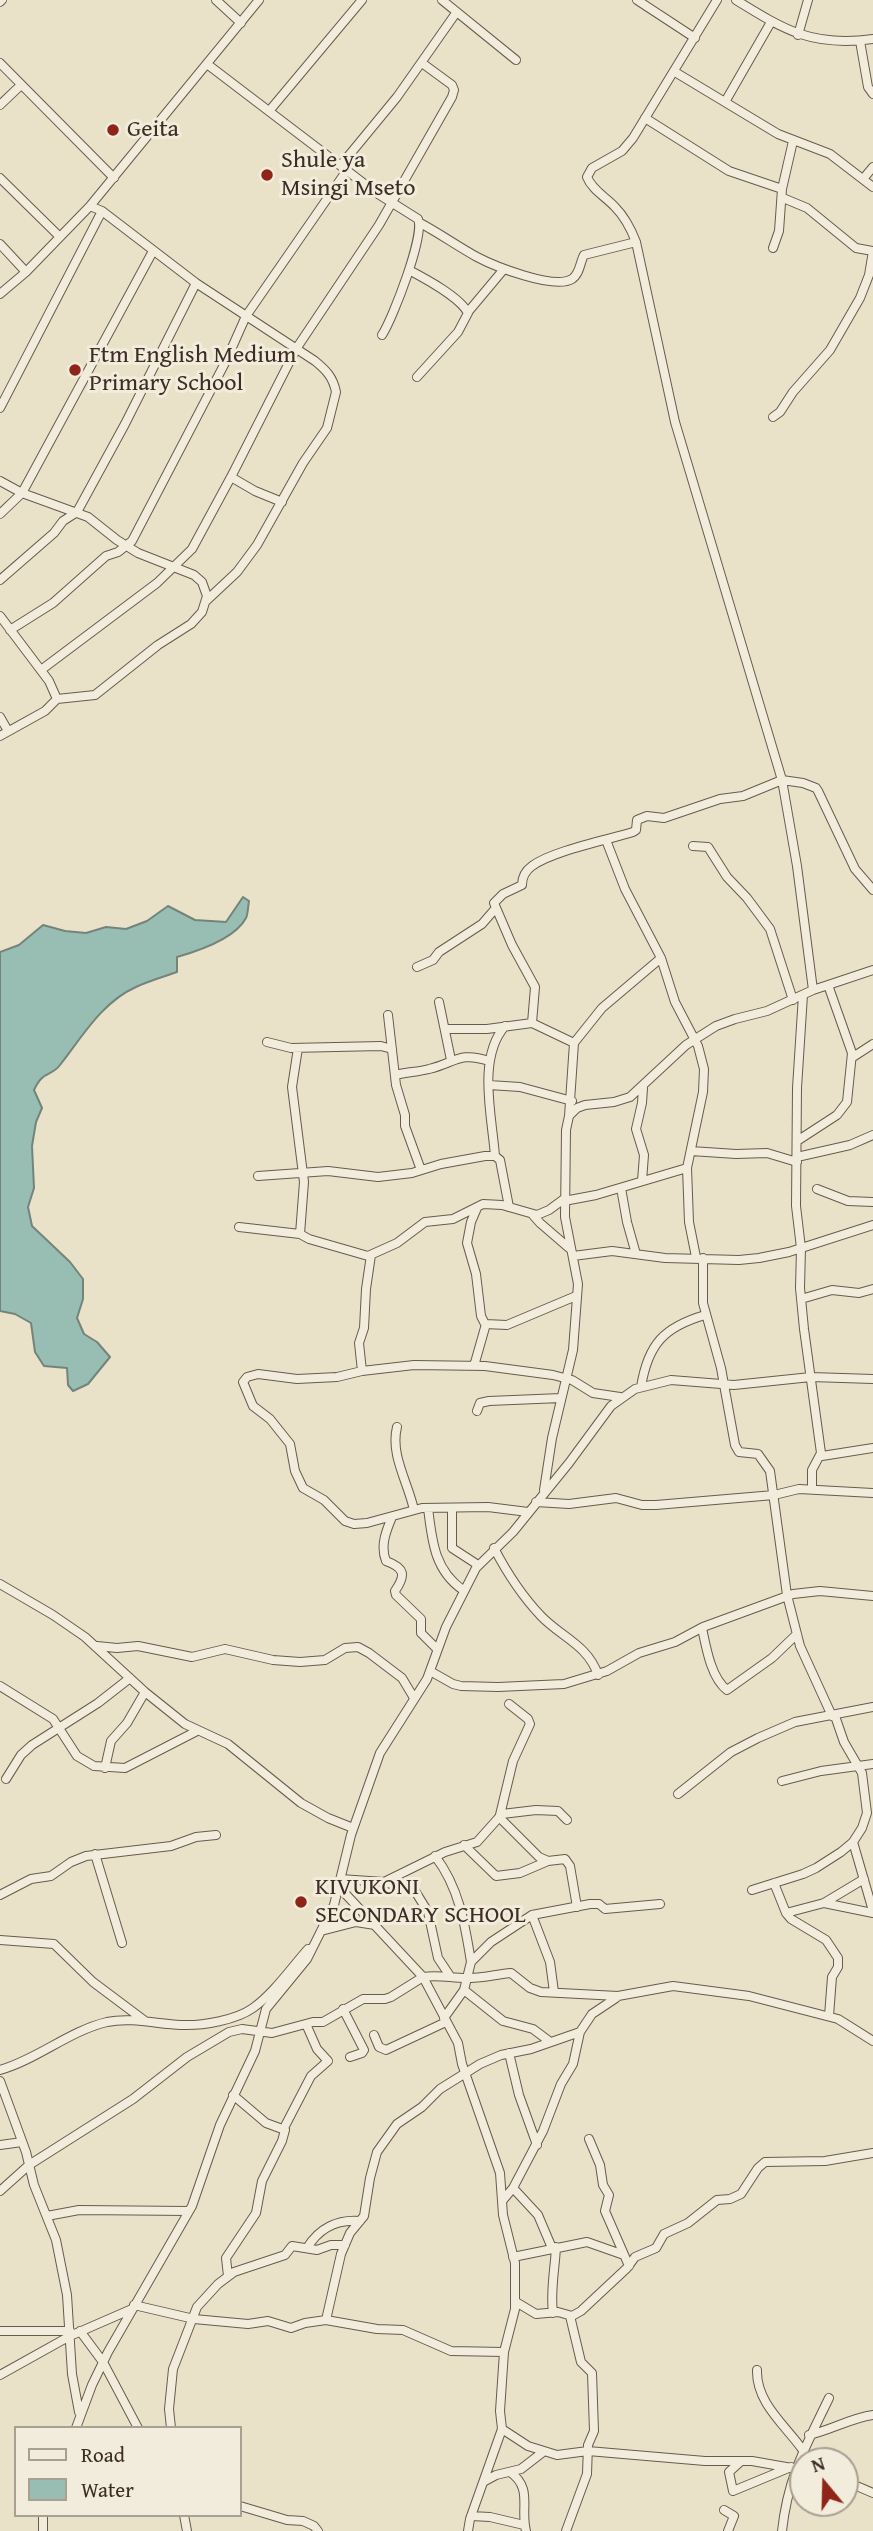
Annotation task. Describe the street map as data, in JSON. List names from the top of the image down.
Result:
{
  "places": [
    "Geita",
    "Shule ya Msingi Mseto",
    "Ftm English Medium Primary School",
    "KIVUKONI SECONDARY SCHOOL"
  ],
  "legend": ["Road", "Water"],
  "north": "top"
}
